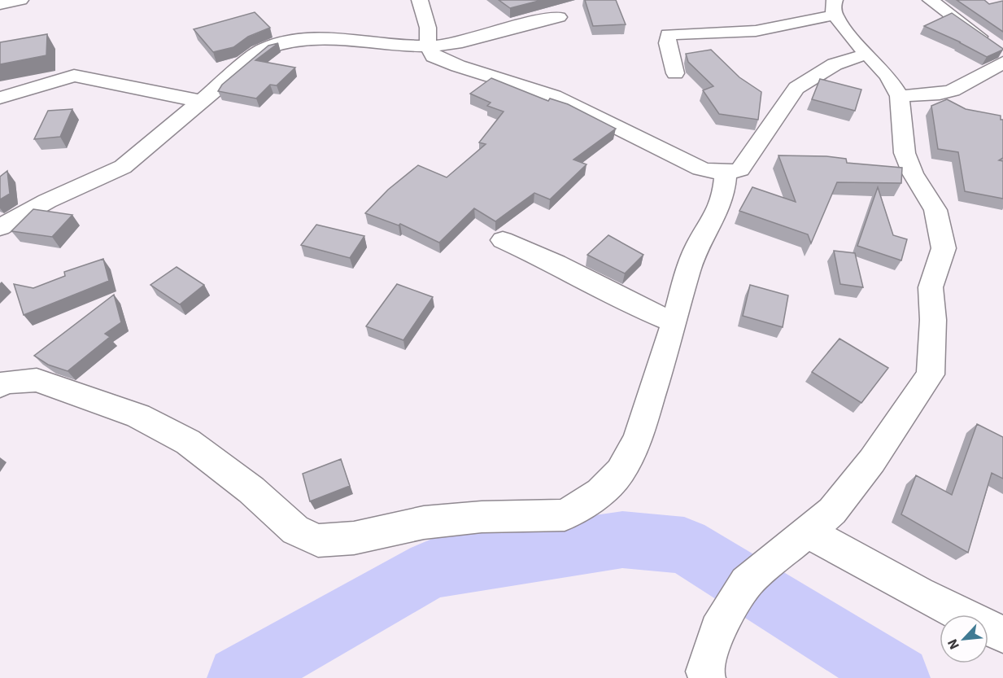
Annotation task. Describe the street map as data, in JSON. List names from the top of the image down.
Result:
{
  "north": "bottom left"
}
